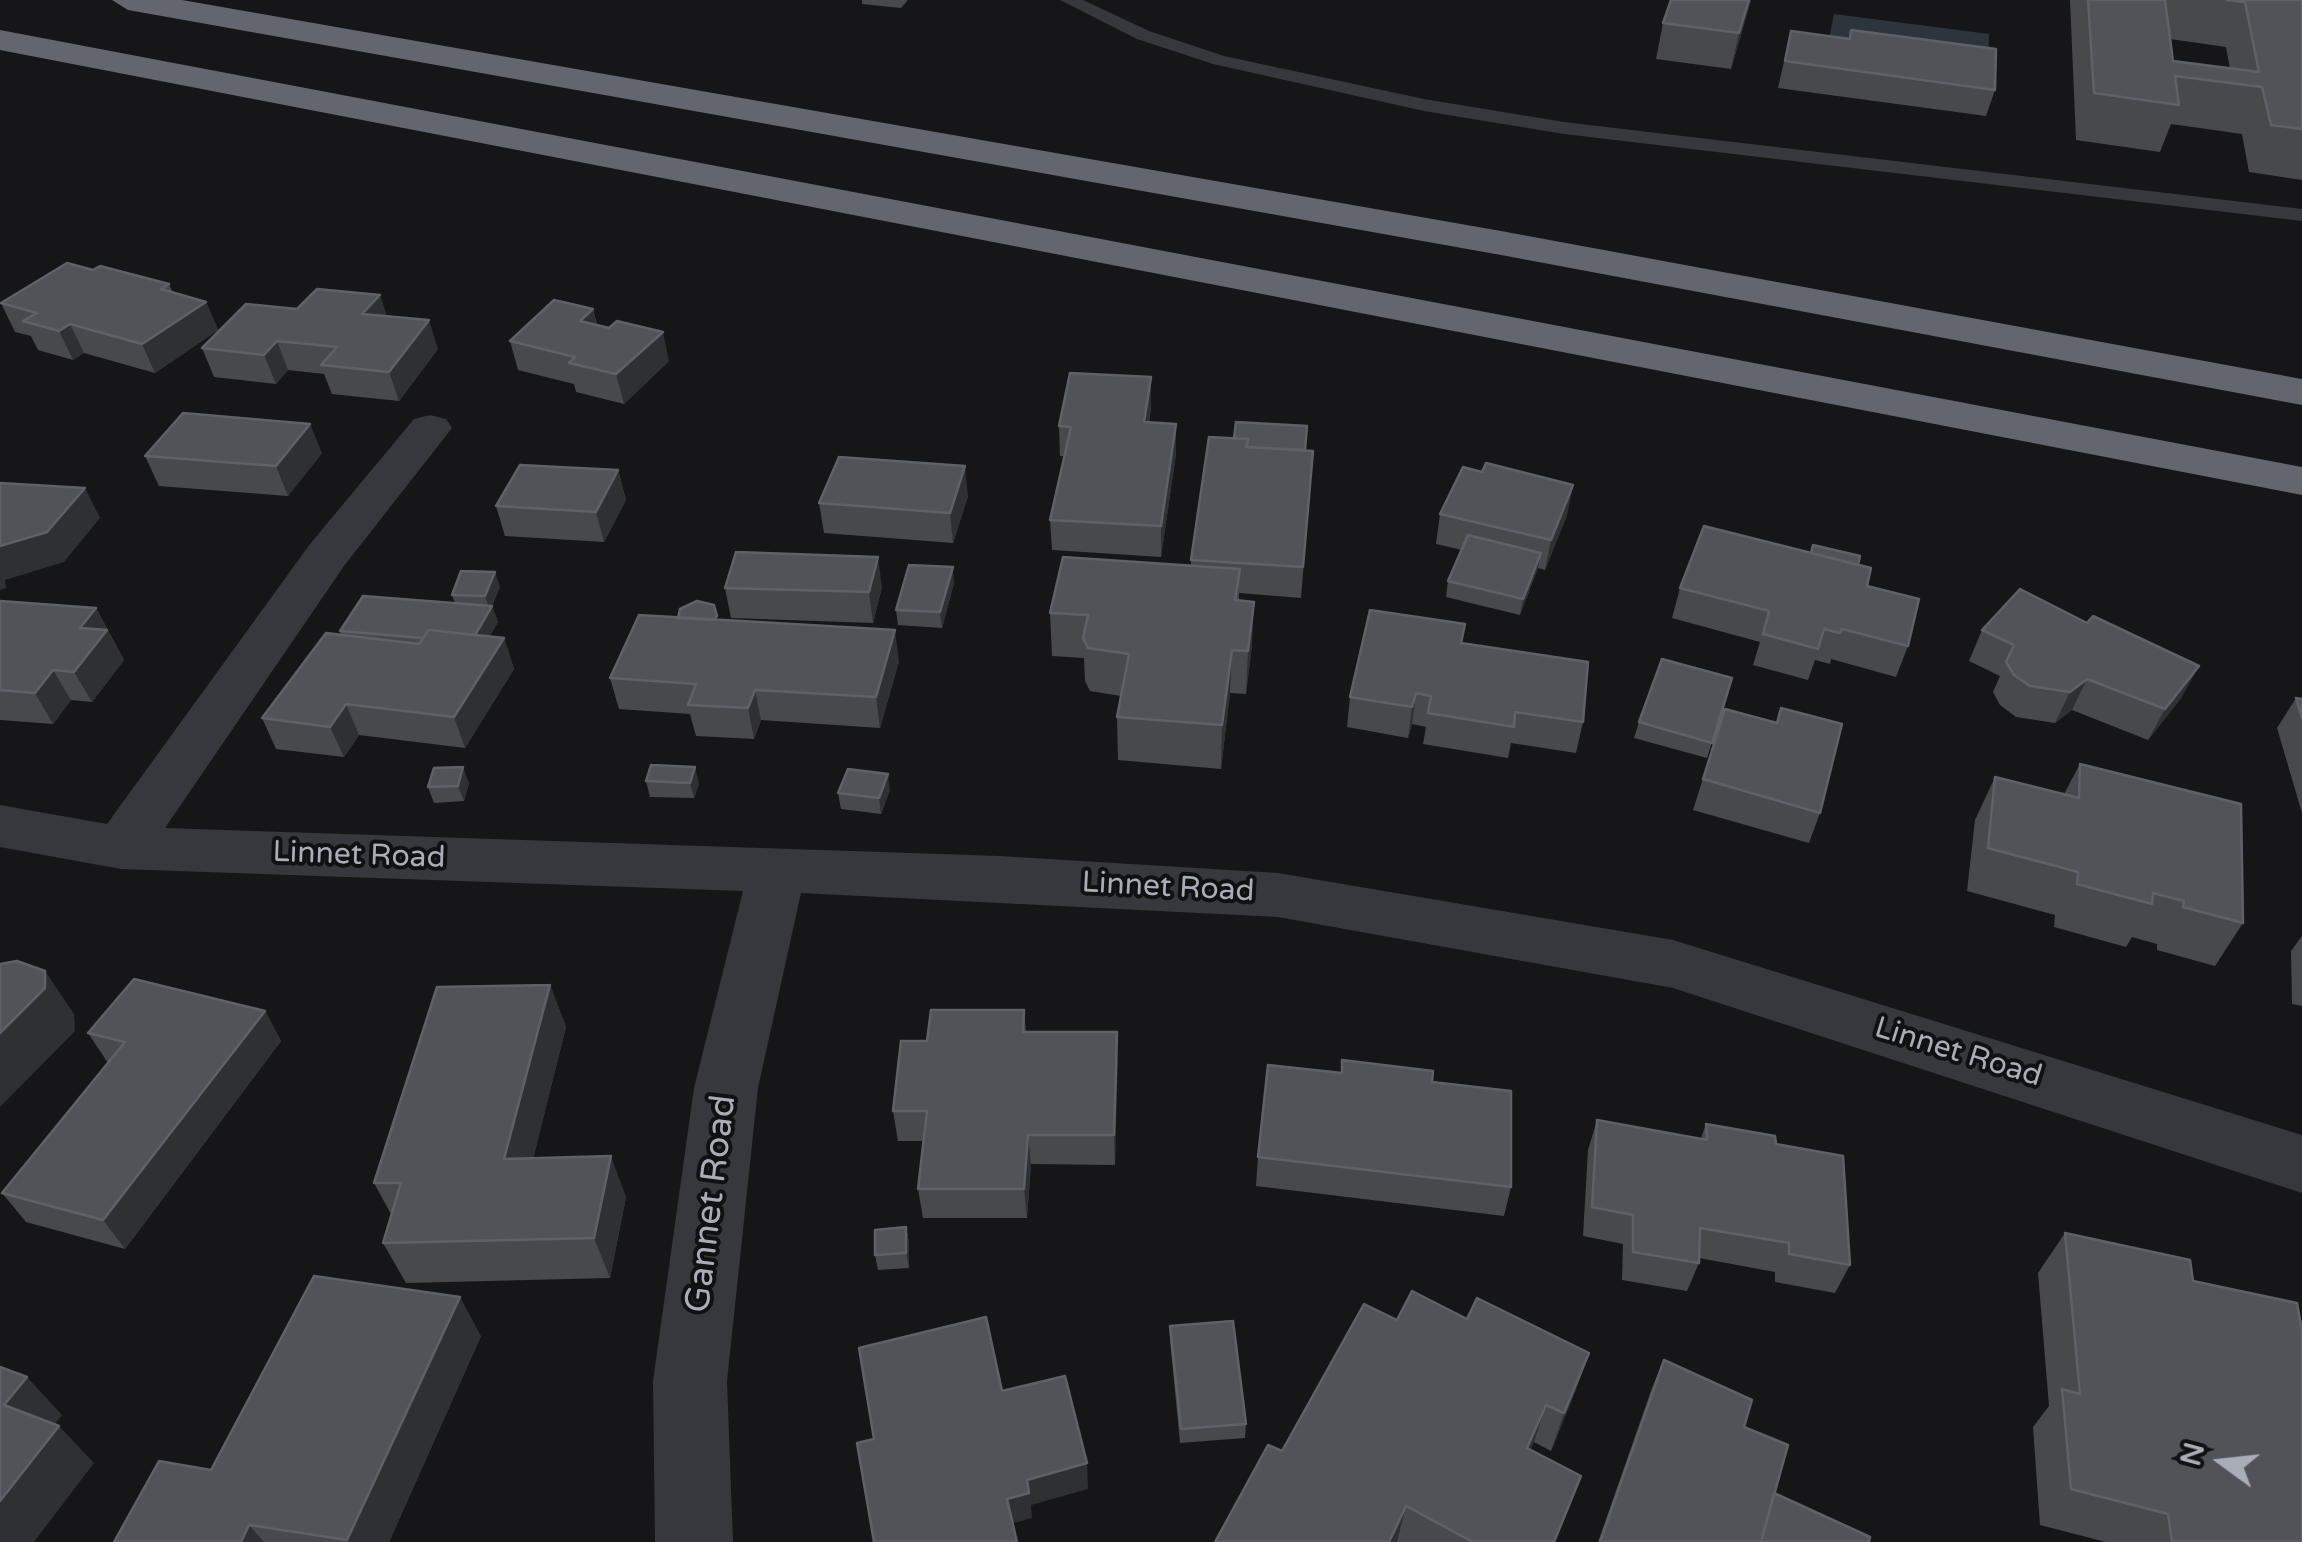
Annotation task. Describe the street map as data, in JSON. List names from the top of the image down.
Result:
{
  "streets": {
    "street": ["Linnet Road", "Gannet Road"]
  },
  "crossings": [
    ["Linnet Road", "Gannet Road"]
  ],
  "north": "left"
}
